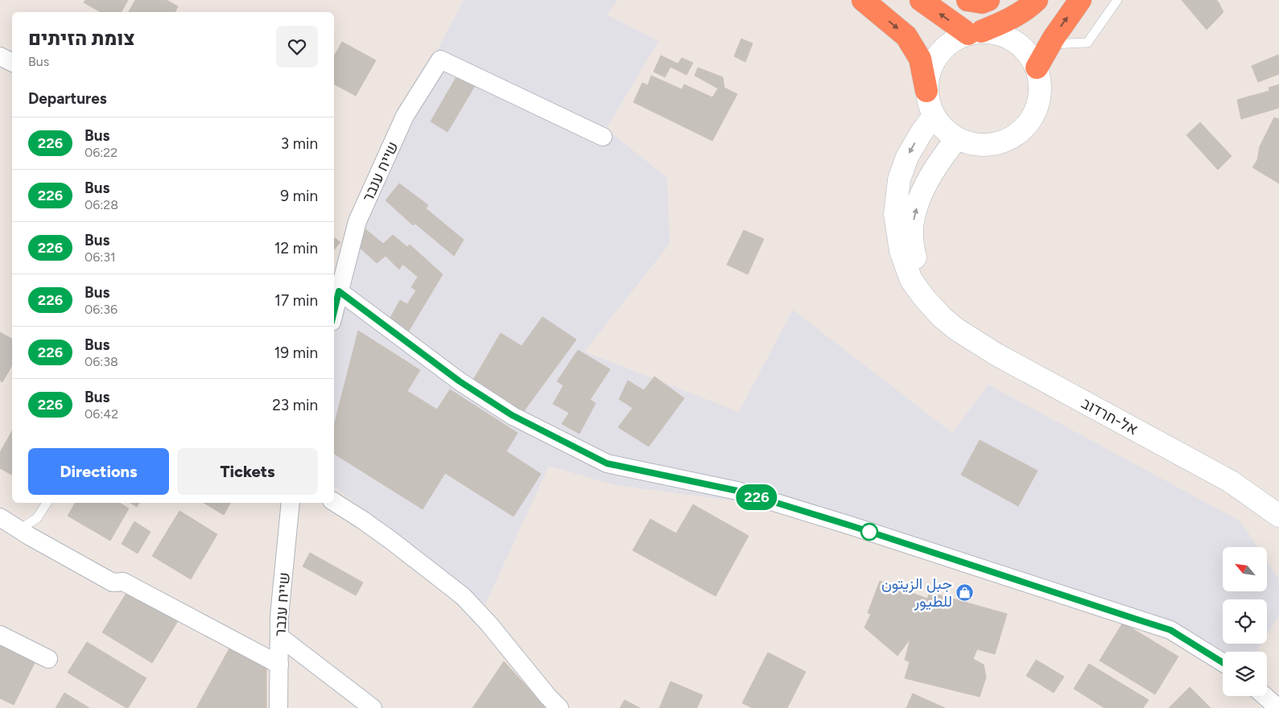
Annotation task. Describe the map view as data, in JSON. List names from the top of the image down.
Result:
{
  "streets": {
    "street": ["שייח ענבר", "אל-חרדוב"]
  },
  "places": {
    "shop": ["جبل الزيتون للطيور"]
  },
  "lines": ["bus line 226"],
  "north": "top left",
  "page": {
    "on_map": "226",
    "heading": [
      ["צומת הזיתים", "Bus"],
      "Departures"
    ],
    "list": [
      {
        "mark": "226",
        "name": "Bus",
        "note": "06:22",
        "value": "3 min"
      },
      {
        "mark": "226",
        "name": "Bus",
        "note": "06:28",
        "value": "9 min"
      },
      {
        "mark": "226",
        "name": "Bus",
        "note": "06:31",
        "value": "12 min"
      },
      {
        "mark": "226",
        "name": "Bus",
        "note": "06:36",
        "value": "17 min"
      },
      {
        "mark": "226",
        "name": "Bus",
        "note": "06:38",
        "value": "19 min"
      },
      {
        "mark": "226",
        "name": "Bus",
        "note": "06:42",
        "value": "23 min"
      }
    ],
    "buttons": ["Directions", "Tickets"]
  }
}
